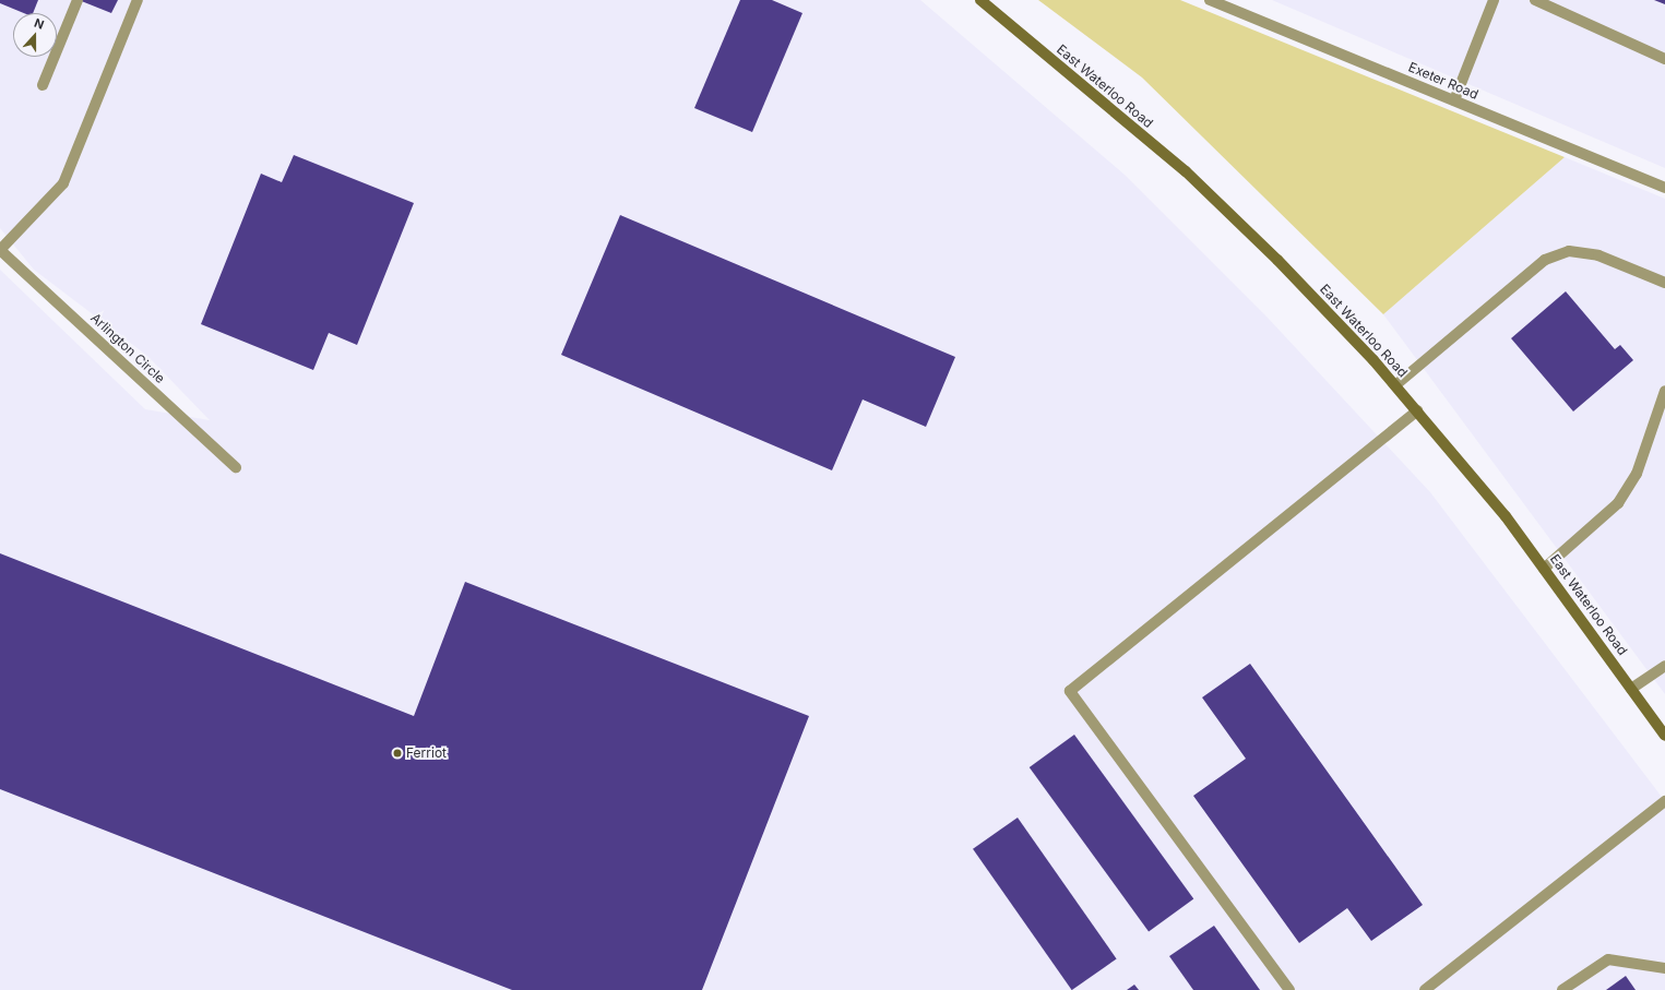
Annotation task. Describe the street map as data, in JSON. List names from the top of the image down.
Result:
{
  "streets": {
    "main road": ["East Waterloo Road"],
    "street": ["Exeter Road", "Arlington Circle"]
  },
  "places": ["Ferriot"],
  "north": "top"
}
